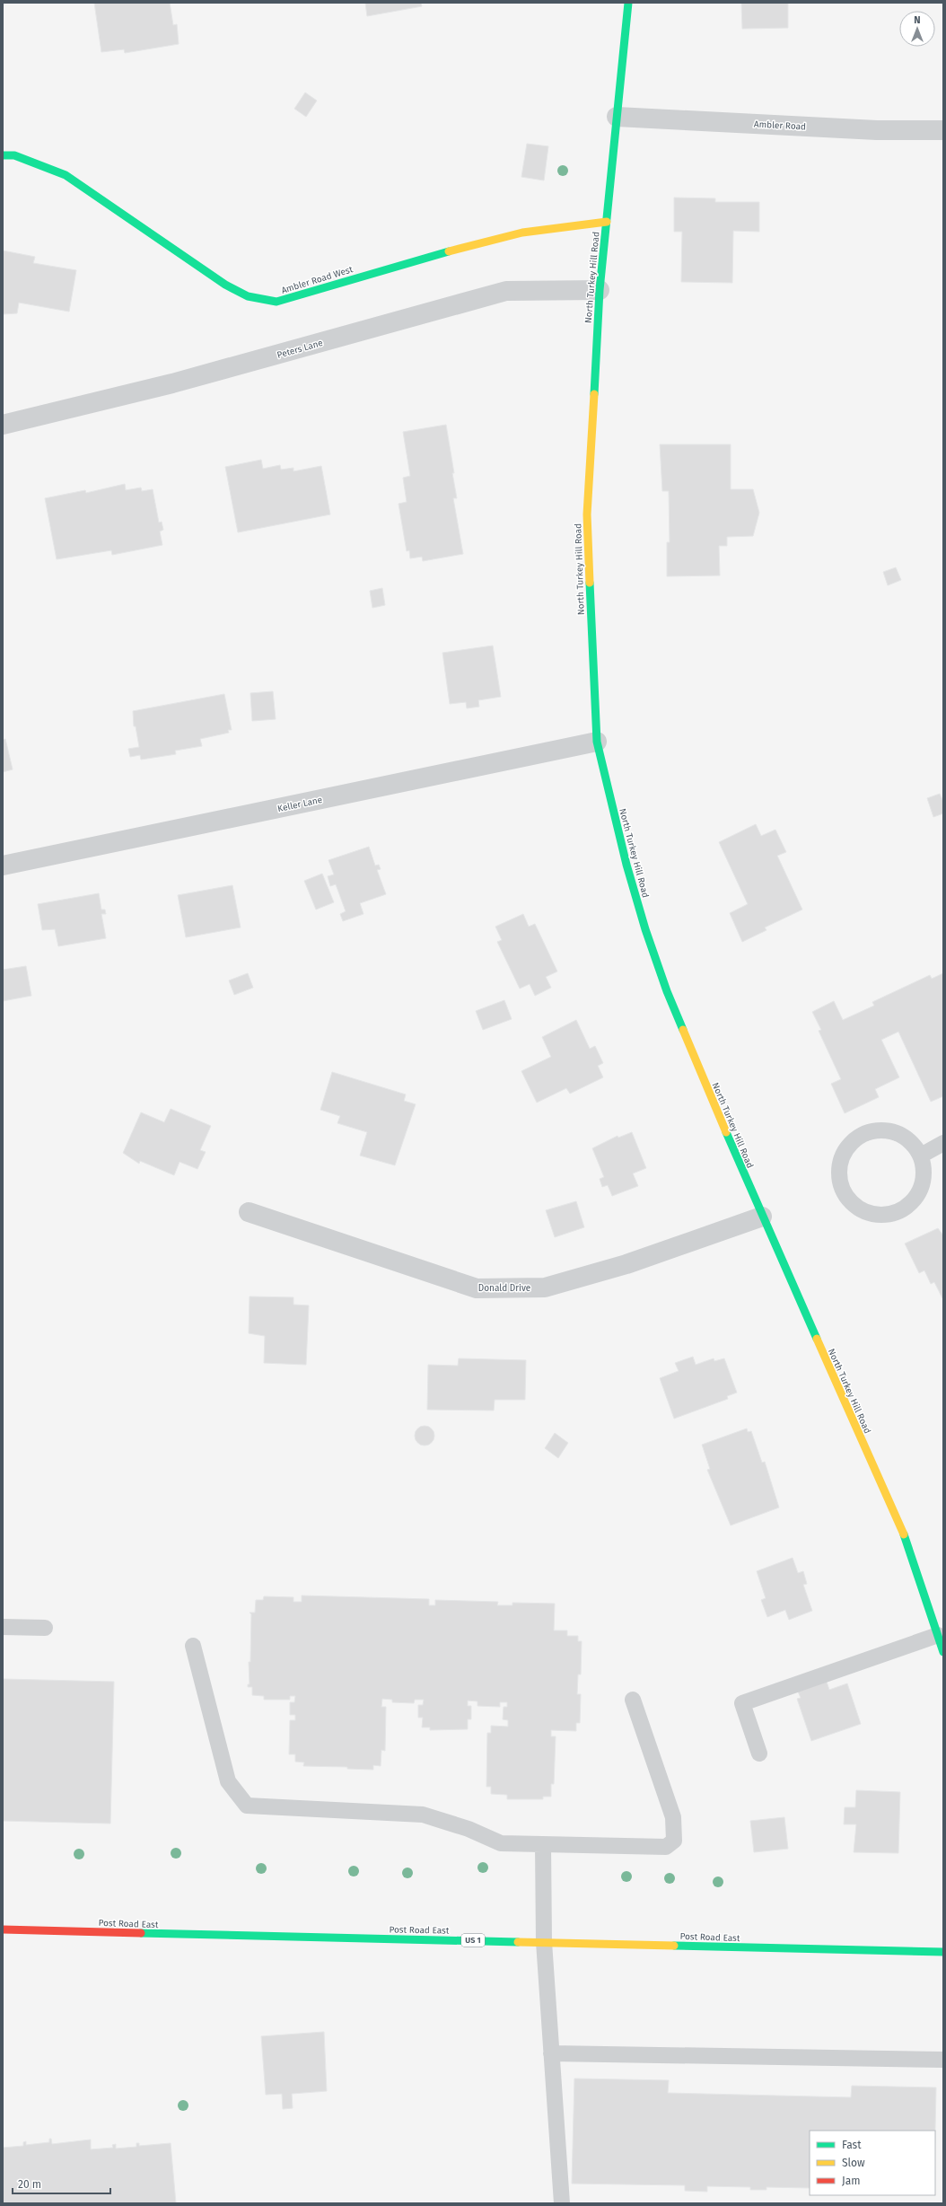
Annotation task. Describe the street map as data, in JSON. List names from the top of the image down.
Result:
{
  "streets": {
    "street": [
      "Ambler Road",
      "North Turkey Hill Road",
      "Ambler Road West",
      "Peters Lane",
      "Keller Lane",
      "Donald Drive",
      "Post Road East",
      "US 1"
    ]
  },
  "crossings": [
    ["Ambler Road", "North Turkey Hill Road"],
    ["North Turkey Hill Road", "Ambler Road West"],
    ["North Turkey Hill Road", "Peters Lane"],
    ["North Turkey Hill Road", "Keller Lane"],
    ["North Turkey Hill Road", "Donald Drive"]
  ],
  "legend": ["Fast", "Slow", "Jam"],
  "scale_bar": "20 m",
  "north": "top"
}
